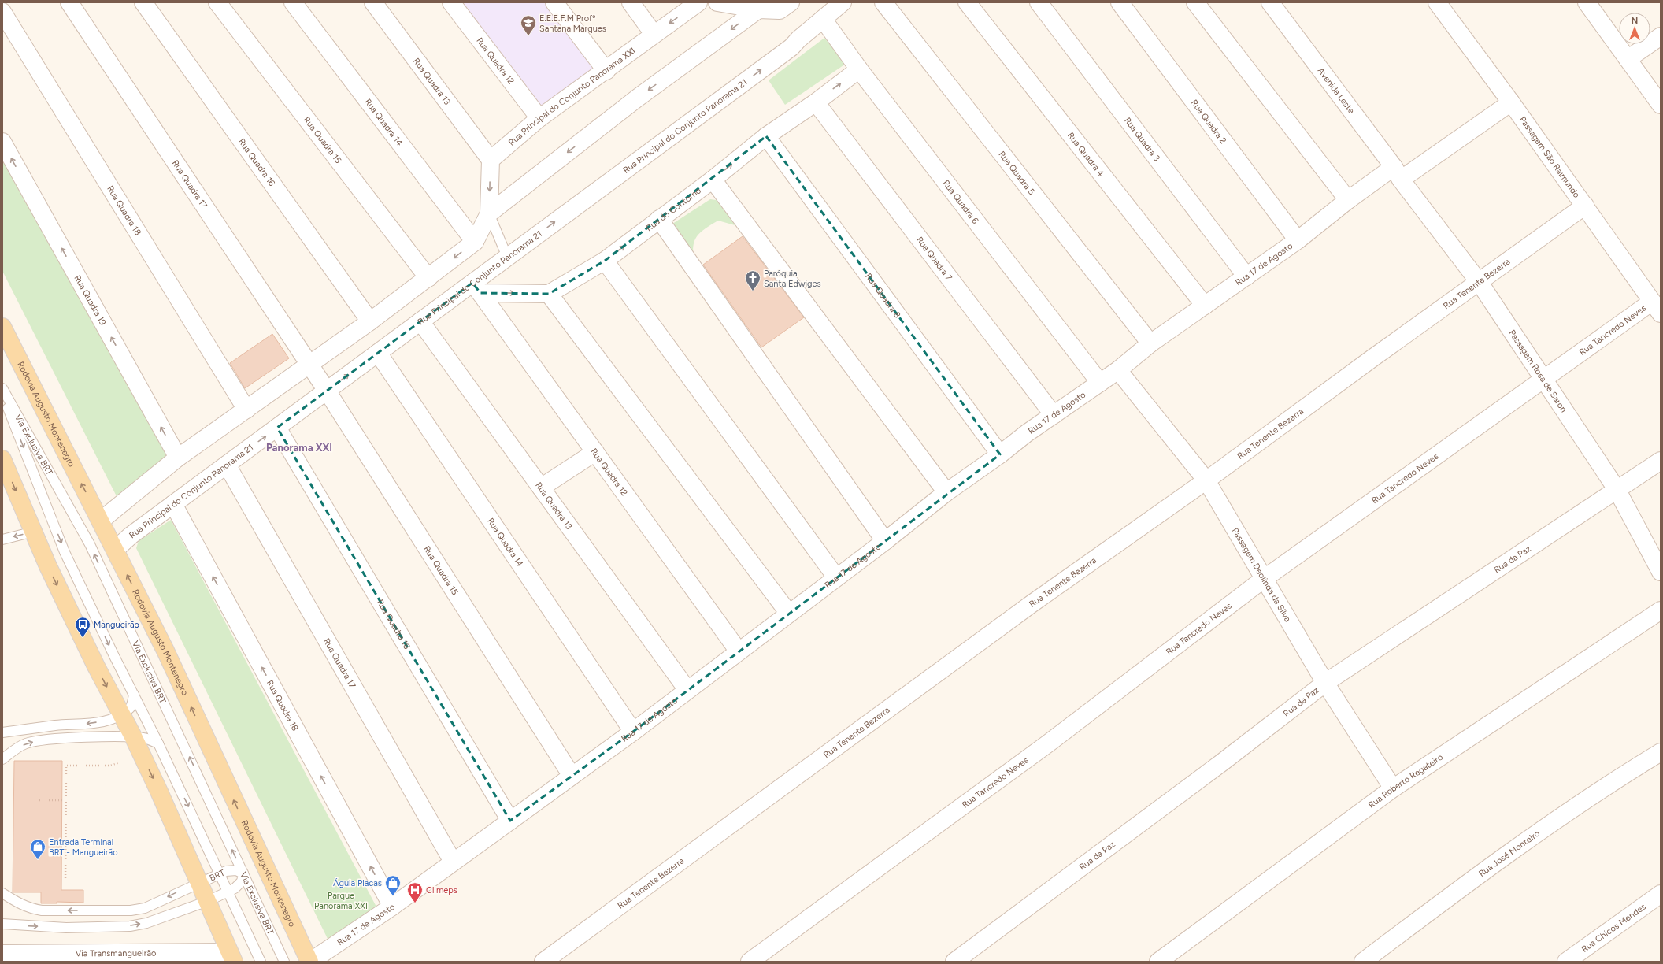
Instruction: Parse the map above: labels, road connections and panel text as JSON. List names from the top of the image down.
{
  "streets": {
    "main road": ["Rodovia Augusto Montenegro"],
    "street": [
      "Rua Quadra 12",
      "Rua Quadra 13",
      "Avenida Leste",
      "Rua Principal do Conjunto Panorama XXI",
      "Rua Quadra 2",
      "Rua Quadra 14",
      "Rua Principal do Conjunto Panorama 21",
      "Rua Quadra 3",
      "Rua Quadra 15",
      "Rua Quadra 4",
      "Passagem São Raimundo",
      "Rua Quadra 16",
      "Rua Quadra 5",
      "Rua Quadra 17",
      "Rua Quadra 6",
      "Rua do Contorno",
      "Rua Quadra 18",
      "Rua Quadra 7",
      "Rua 17 de Agosto",
      "Rua Tenente Bezerra",
      "Rua Quadra 8",
      "Rua Quadra 19",
      "Rua Tancredo Neves",
      "Passagem Rosa de Saron",
      "Rua da Paz",
      "Passagem Deolinda da Silva",
      "Rua Roberto Regateiro",
      "Rua José Monteiro",
      "Rua Chicos Mendes",
      "Via Transmangueirão"
    ],
    "lane": ["Via Exclusiva BRT", "BRT"]
  },
  "crossings": [
    ["Rua Quadra 12", "Rua Principal do Conjunto Panorama XXI"],
    ["Rua Quadra 12", "Rua Principal do Conjunto Panorama 21"],
    ["Rua Quadra 12", "Rua 17 de Agosto"],
    ["Rua Quadra 13", "Rua Principal do Conjunto Panorama XXI"],
    ["Rua Quadra 13", "Rua Principal do Conjunto Panorama 21"],
    ["Rua Quadra 13", "Rua 17 de Agosto"],
    ["Avenida Leste", "Rua 17 de Agosto"],
    ["Avenida Leste", "Passagem Rosa de Saron"],
    ["Rua Quadra 2", "Rua 17 de Agosto"],
    ["Rua Quadra 14", "Rua Principal do Conjunto Panorama 21"],
    ["Rua Quadra 14", "Rua 17 de Agosto"],
    ["Rua Principal do Conjunto Panorama 21", "Rua Quadra 15"],
    ["Rua Principal do Conjunto Panorama 21", "Rua Quadra 16"],
    ["Rua Principal do Conjunto Panorama 21", "Rua Quadra 17"],
    ["Rua Principal do Conjunto Panorama 21", "Rua Quadra 6"],
    ["Rua Principal do Conjunto Panorama 21", "Rua Quadra 18"],
    ["Rua Principal do Conjunto Panorama 21", "Rodovia Augusto Montenegro"],
    ["Rua Quadra 3", "Rua 17 de Agosto"],
    ["Rua Quadra 15", "Rua Quadra 17"],
    ["Rua Quadra 15", "Rua 17 de Agosto"],
    ["Rua Quadra 4", "Rua 17 de Agosto"],
    ["Passagem São Raimundo", "Rua 17 de Agosto"],
    ["Passagem São Raimundo", "Rua Tenente Bezerra"],
    ["Passagem São Raimundo", "Rua Tancredo Neves"],
    ["Rua Quadra 16", "Rua 17 de Agosto"],
    ["Rua Quadra 5", "Rua 17 de Agosto"],
    ["Rua Quadra 17", "Rua 17 de Agosto"],
    ["Rua Quadra 6", "Rua do Contorno"],
    ["Rua Quadra 6", "Rua 17 de Agosto"],
    ["Rua do Contorno", "Rua Quadra 7"],
    ["Rua do Contorno", "Rua Quadra 8"],
    ["Rua Quadra 18", "Rua 17 de Agosto"],
    ["Rua Quadra 7", "Rua 17 de Agosto"],
    ["Rua 17 de Agosto", "Rua Quadra 8"],
    ["Rua 17 de Agosto", "Passagem Rosa de Saron"],
    ["Rua 17 de Agosto", "Rodovia Augusto Montenegro"],
    ["Rua 17 de Agosto", "Passagem Deolinda da Silva"],
    ["Rua Tenente Bezerra", "Passagem Rosa de Saron"],
    ["Rua Tenente Bezerra", "Passagem Deolinda da Silva"],
    ["Rua Tancredo Neves", "Passagem Rosa de Saron"],
    ["Rua Tancredo Neves", "Passagem Deolinda da Silva"],
    ["Passagem Rosa de Saron", "Rua da Paz"],
    ["Via Exclusiva BRT", "BRT"],
    ["Rua da Paz", "Passagem Deolinda da Silva"],
    ["Passagem Deolinda da Silva", "Rua Roberto Regateiro"]
  ],
  "one_way": ["Rua Quadra 18", "Rua Quadra 19"],
  "districts": ["Panorama XXI"],
  "parks": ["Parque Panorama XXI"],
  "places": {
    "school or university": ["E.E.E.F.M Profº Santana Marques"],
    "church": ["Paróquia Santa Edwiges"],
    "bus stop": ["Mangueirão"],
    "shop": ["Entrada Terminal BRT - Mangueirão", "Águia Placas"],
    "hospital": ["Climeps"]
  },
  "north": "top"
}
